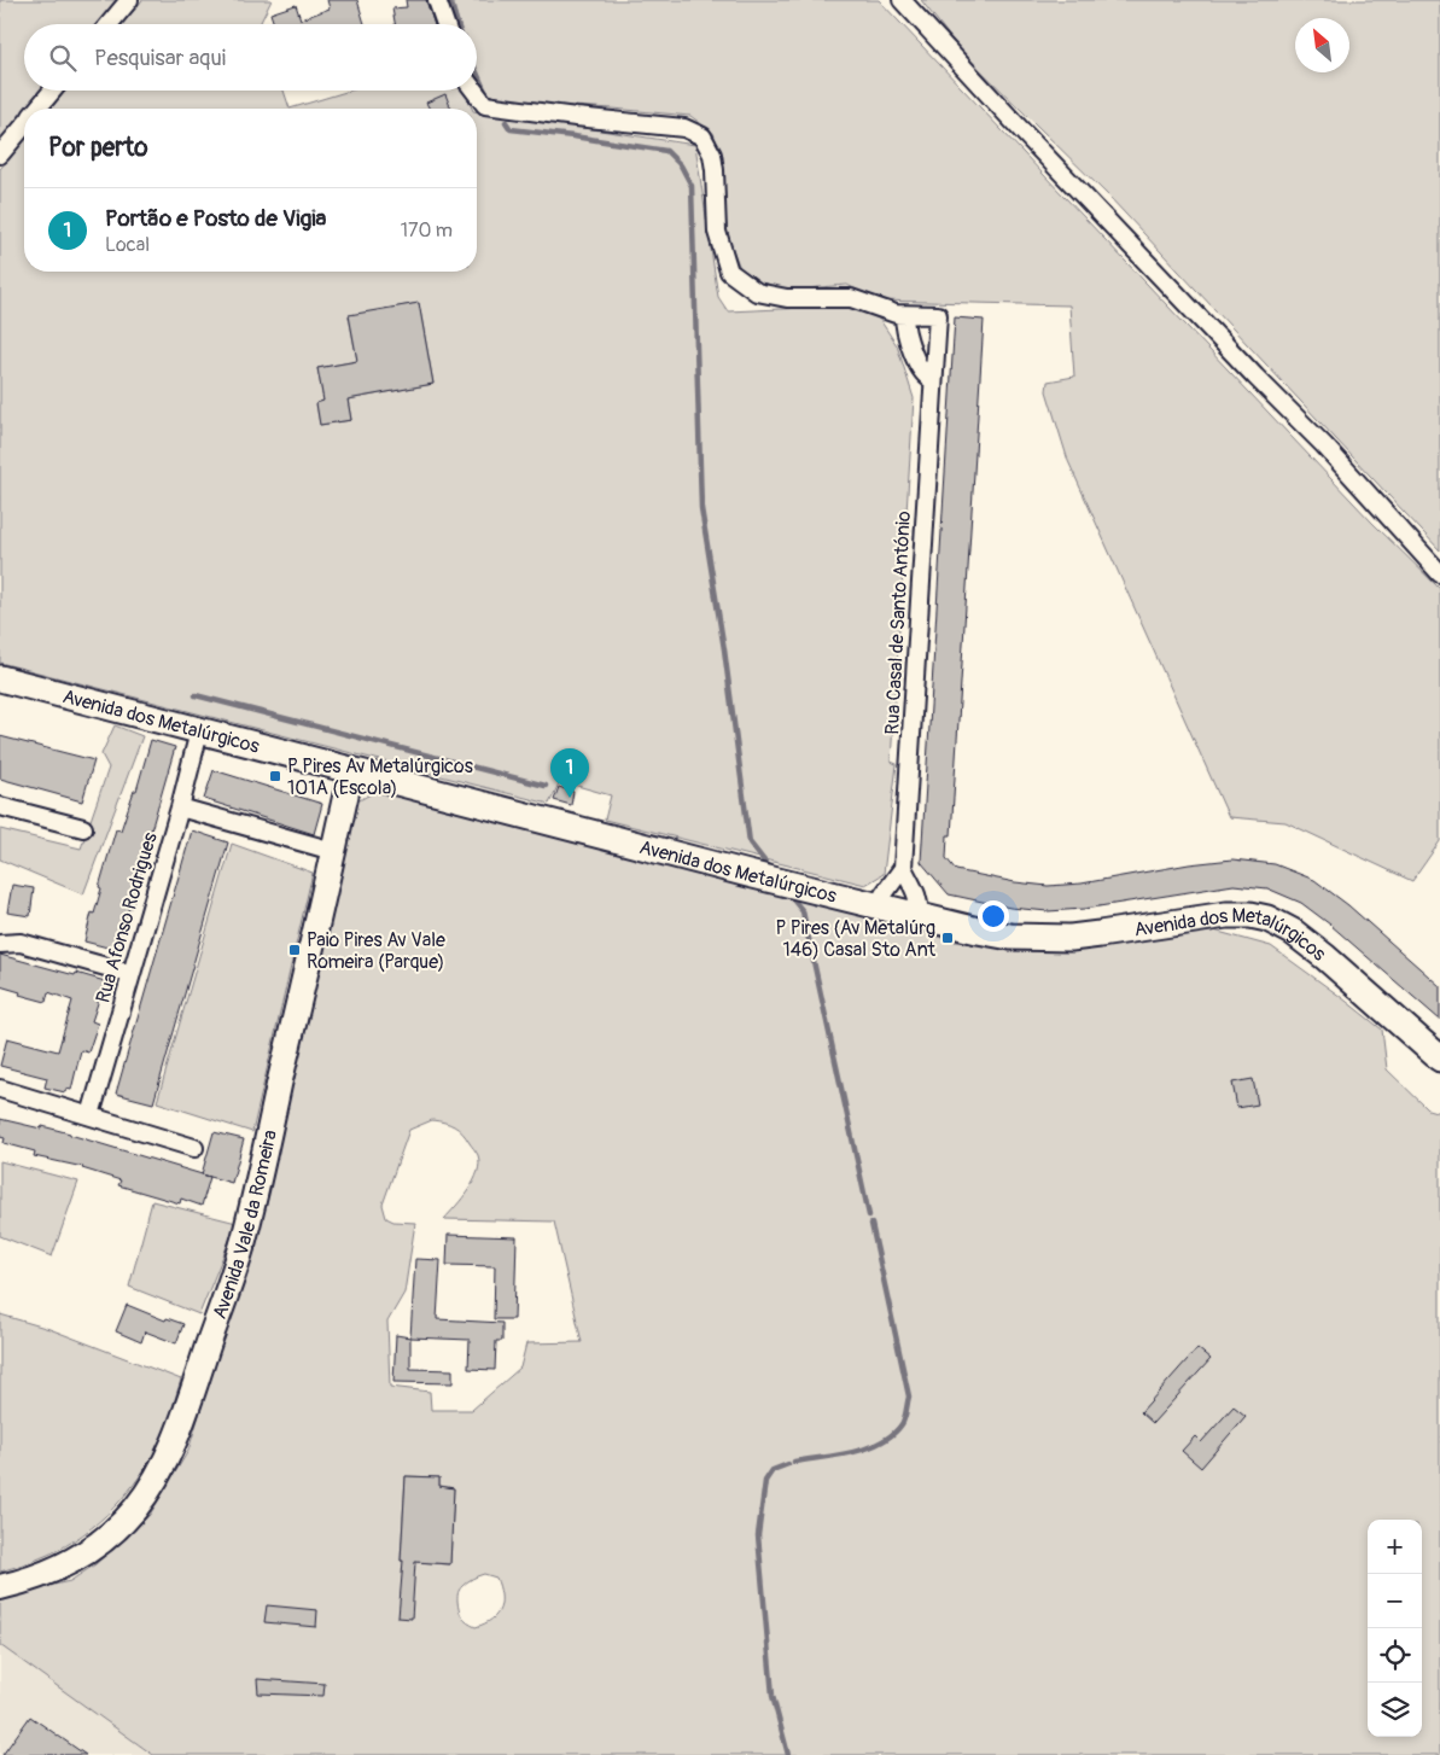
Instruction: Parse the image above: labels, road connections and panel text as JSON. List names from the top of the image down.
{
  "streets": {
    "main road": ["Avenida dos Metalúrgicos"],
    "street": ["Rua Casal de Santo António", "Rua Afonso Rodrigues", "Avenida Vale da Romeira"]
  },
  "crossings": [
    ["Avenida dos Metalúrgicos", "Rua Afonso Rodrigues"],
    ["Avenida dos Metalúrgicos", "Avenida Vale da Romeira"]
  ],
  "places": {
    "transit": ["P Pires Av Metalúrgicos 101A (Escola)", "P Pires (Av Metalúrg 146) Casal Sto Ant", "Paio Pires Av Vale Romeira (Parque)"]
  },
  "north": "top left",
  "page": {
    "search": "Pesquisar aqui",
    "heading": "Por perto",
    "list": [
      {
        "mark": "1",
        "name": "Portão e Posto de Vigia",
        "note": "Local",
        "value": "170 m"
      }
    ],
    "pins": "1",
    "map_buttons": ["+", "−"]
  }
}
